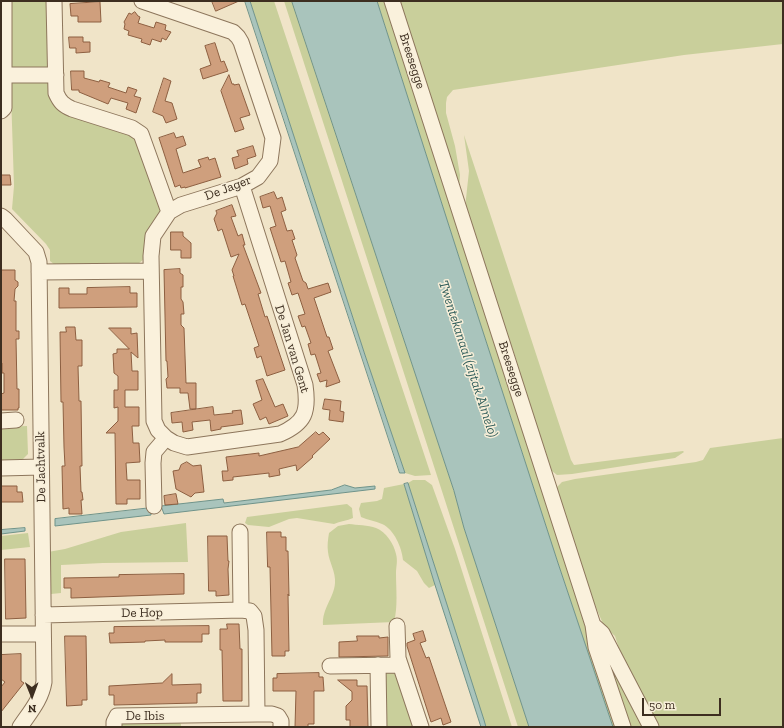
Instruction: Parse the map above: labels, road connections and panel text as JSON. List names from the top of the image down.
{
  "streets": {
    "street": [
      "Breesegge",
      "De Jager",
      "De Jan van Gent",
      "De Jachtvalk",
      "De Hop",
      "De Ibis"
    ]
  },
  "crossings": [
    ["De Jager", "De Jan van Gent"],
    ["De Jachtvalk", "De Hop"]
  ],
  "water": ["Twentekanaal (zijtak Almelo)"],
  "scale_bar": "50 m",
  "north": "bottom"
}
